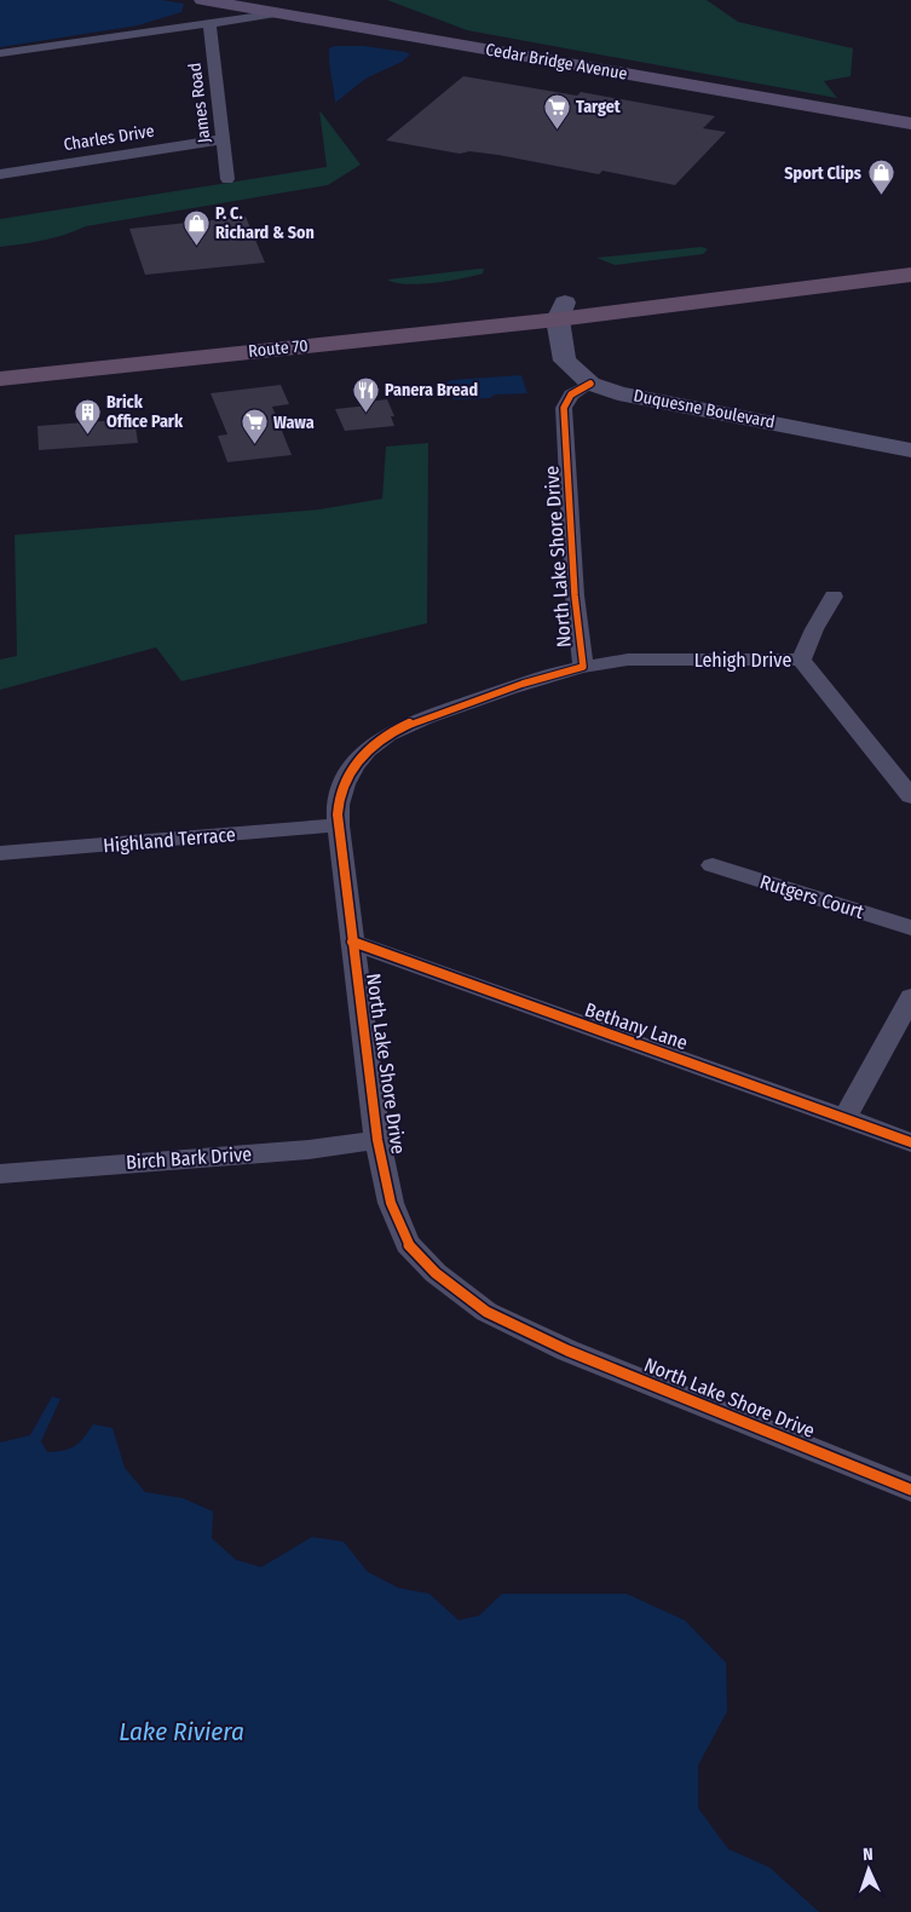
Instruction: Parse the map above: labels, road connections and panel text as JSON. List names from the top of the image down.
{
  "streets": {
    "highway": ["Route 70"],
    "main road": ["Cedar Bridge Avenue"],
    "street": [
      "James Road",
      "Charles Drive",
      "Duquesne Boulevard",
      "North Lake Shore Drive",
      "Lehigh Drive",
      "Highland Terrace",
      "Rutgers Court",
      "Bethany Lane",
      "Birch Bark Drive"
    ]
  },
  "crossings": [
    ["James Road", "Charles Drive"],
    ["Route 70", "Duquesne Boulevard"],
    ["Duquesne Boulevard", "North Lake Shore Drive"],
    ["North Lake Shore Drive", "Lehigh Drive"],
    ["North Lake Shore Drive", "Highland Terrace"],
    ["North Lake Shore Drive", "Bethany Lane"],
    ["North Lake Shore Drive", "Birch Bark Drive"]
  ],
  "water": ["Lake Riviera"],
  "places": {
    "supermarket": ["Target", "Wawa"],
    "shop": ["Sport Clips", "P. C. Richard & Son"],
    "restaurant": ["Panera Bread"],
    "building": ["Brick Office Park"]
  },
  "north": "top"
}
